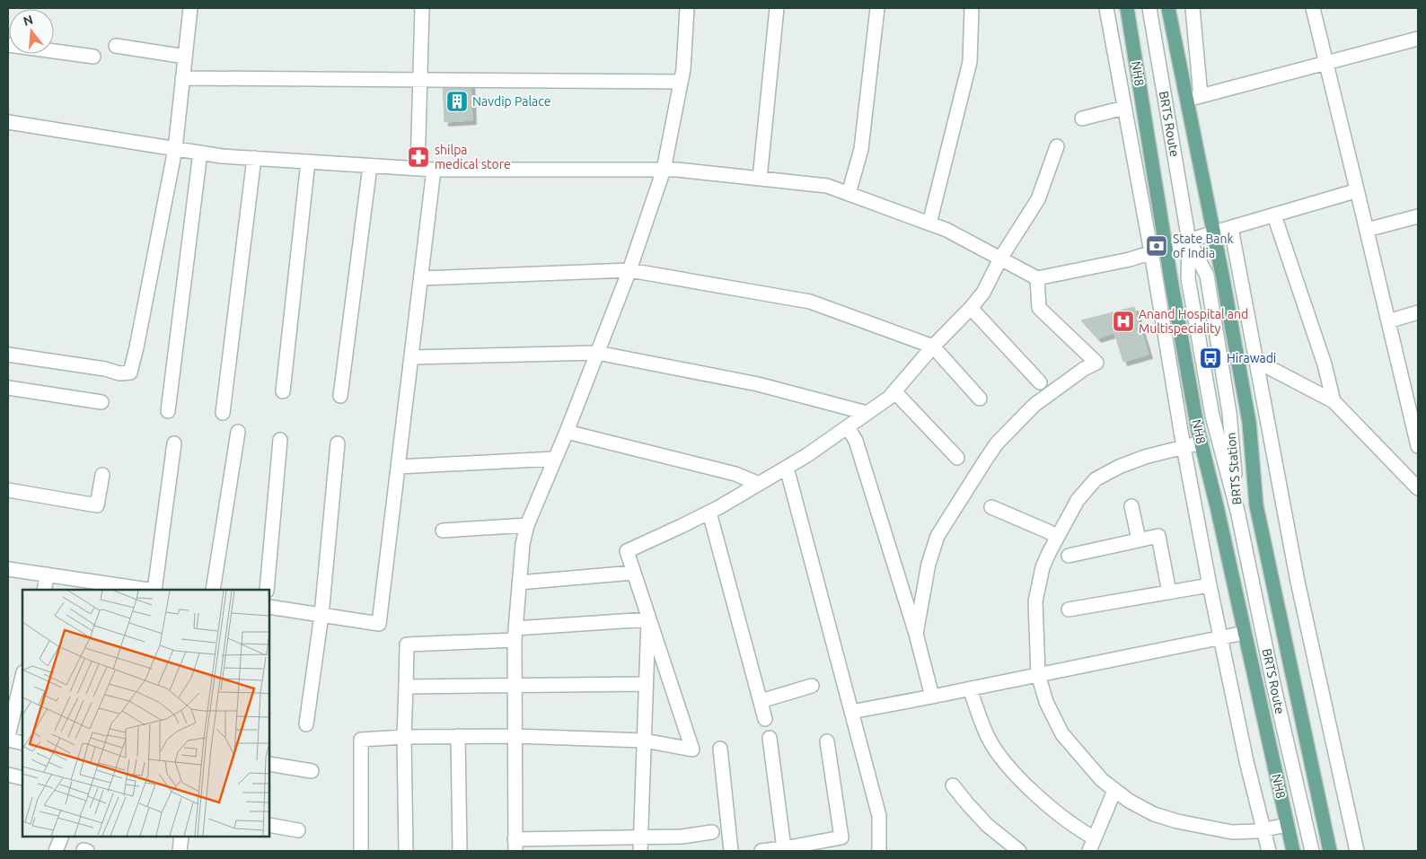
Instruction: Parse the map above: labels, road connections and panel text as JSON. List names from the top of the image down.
{
  "streets": {
    "main road": ["NH8"],
    "street": ["BRTS Route", "BRTS Station"]
  },
  "crossings": [
    ["BRTS Route", "BRTS Station"]
  ],
  "places": {
    "building": ["Navdip Palace"],
    "pharmacy": ["shilpa medical store"],
    "bank": ["State Bank of India"],
    "hospital": ["Anand Hospital and Multispeciality"],
    "bus stop": ["Hirawadi"]
  },
  "north": "top"
}
